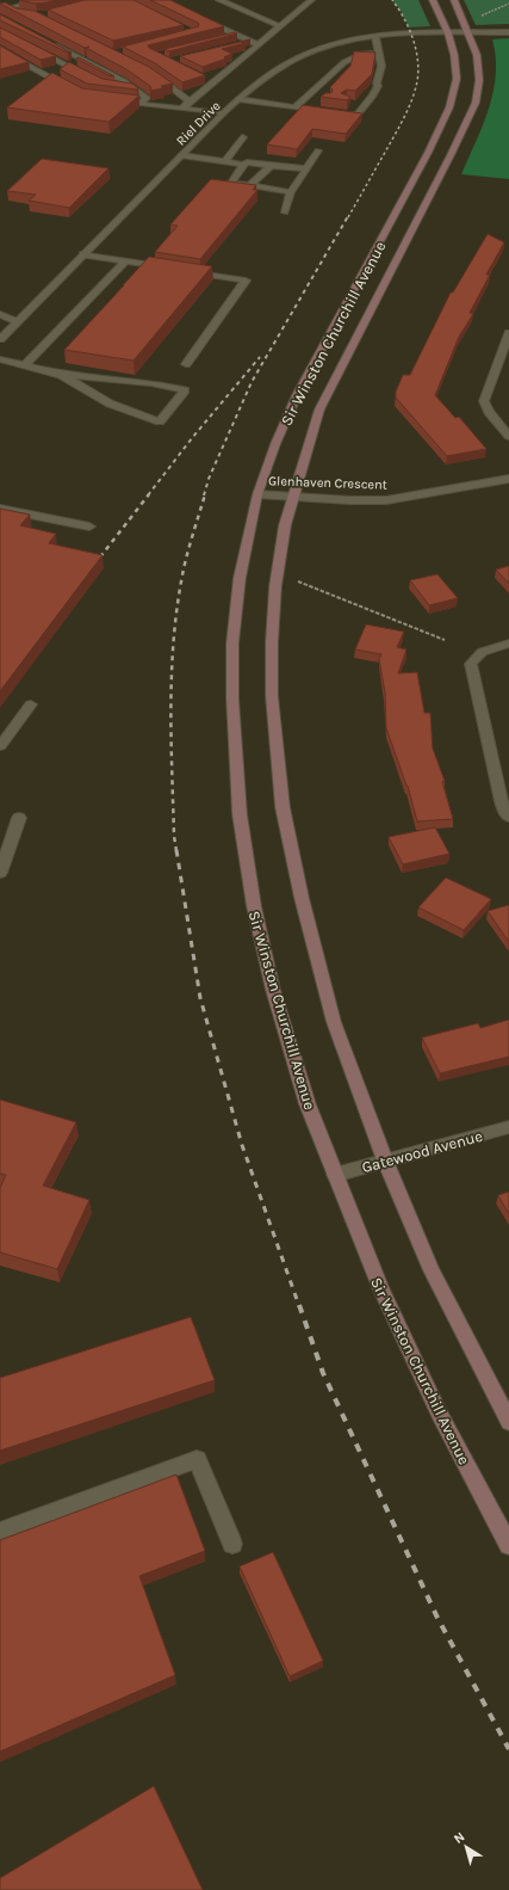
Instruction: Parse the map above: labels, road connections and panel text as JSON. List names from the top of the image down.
{
  "streets": {
    "main road": ["Sir Winston Churchill Avenue"],
    "street": ["Riel Drive", "Glenhaven Crescent", "Gatewood Avenue"]
  },
  "crossings": [
    ["Riel Drive", "Sir Winston Churchill Avenue"],
    ["Sir Winston Churchill Avenue", "Glenhaven Crescent"],
    ["Sir Winston Churchill Avenue", "Gatewood Avenue"]
  ],
  "north": "top left"
}
